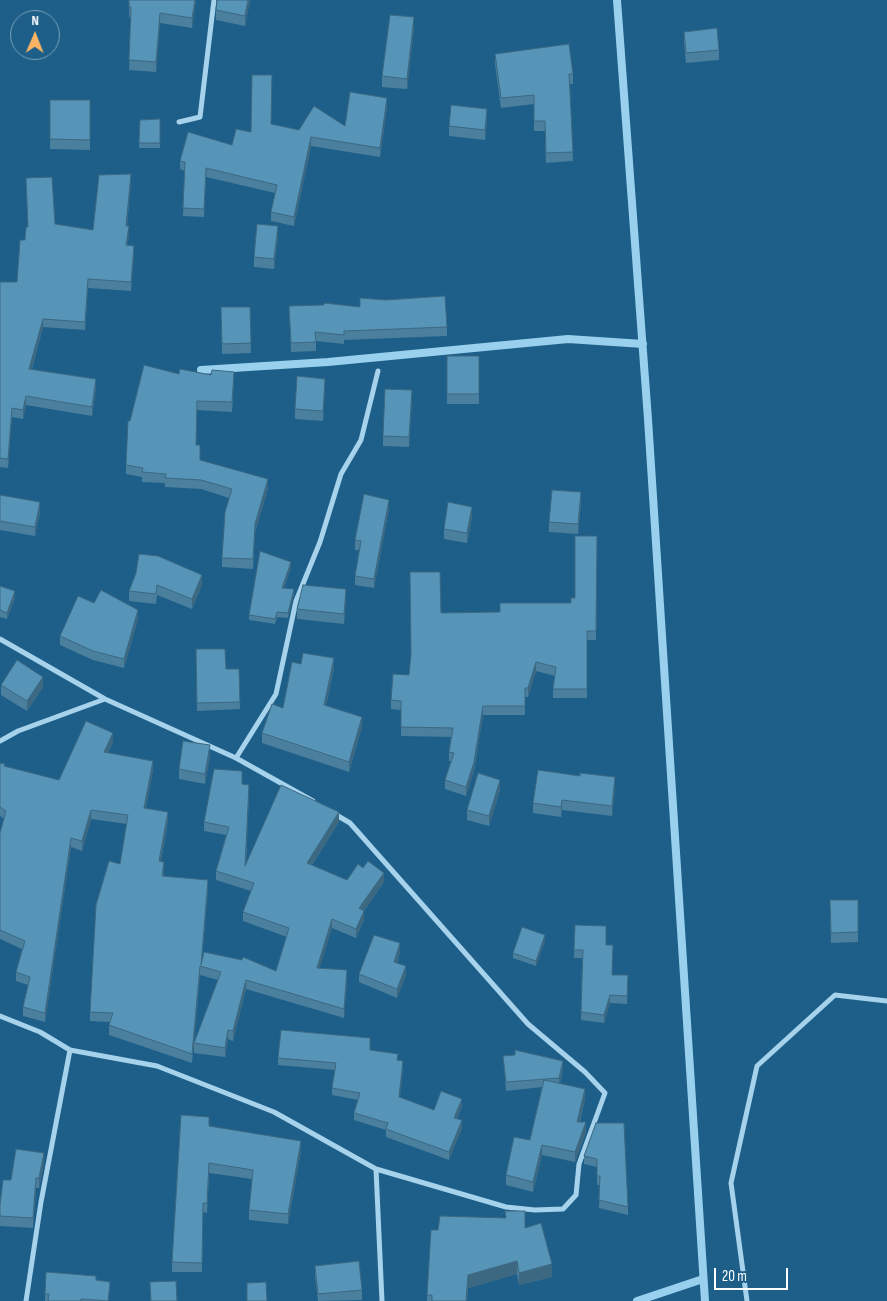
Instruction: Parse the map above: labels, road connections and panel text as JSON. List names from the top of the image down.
{
  "scale_bar": "20 m",
  "north": "top"
}
